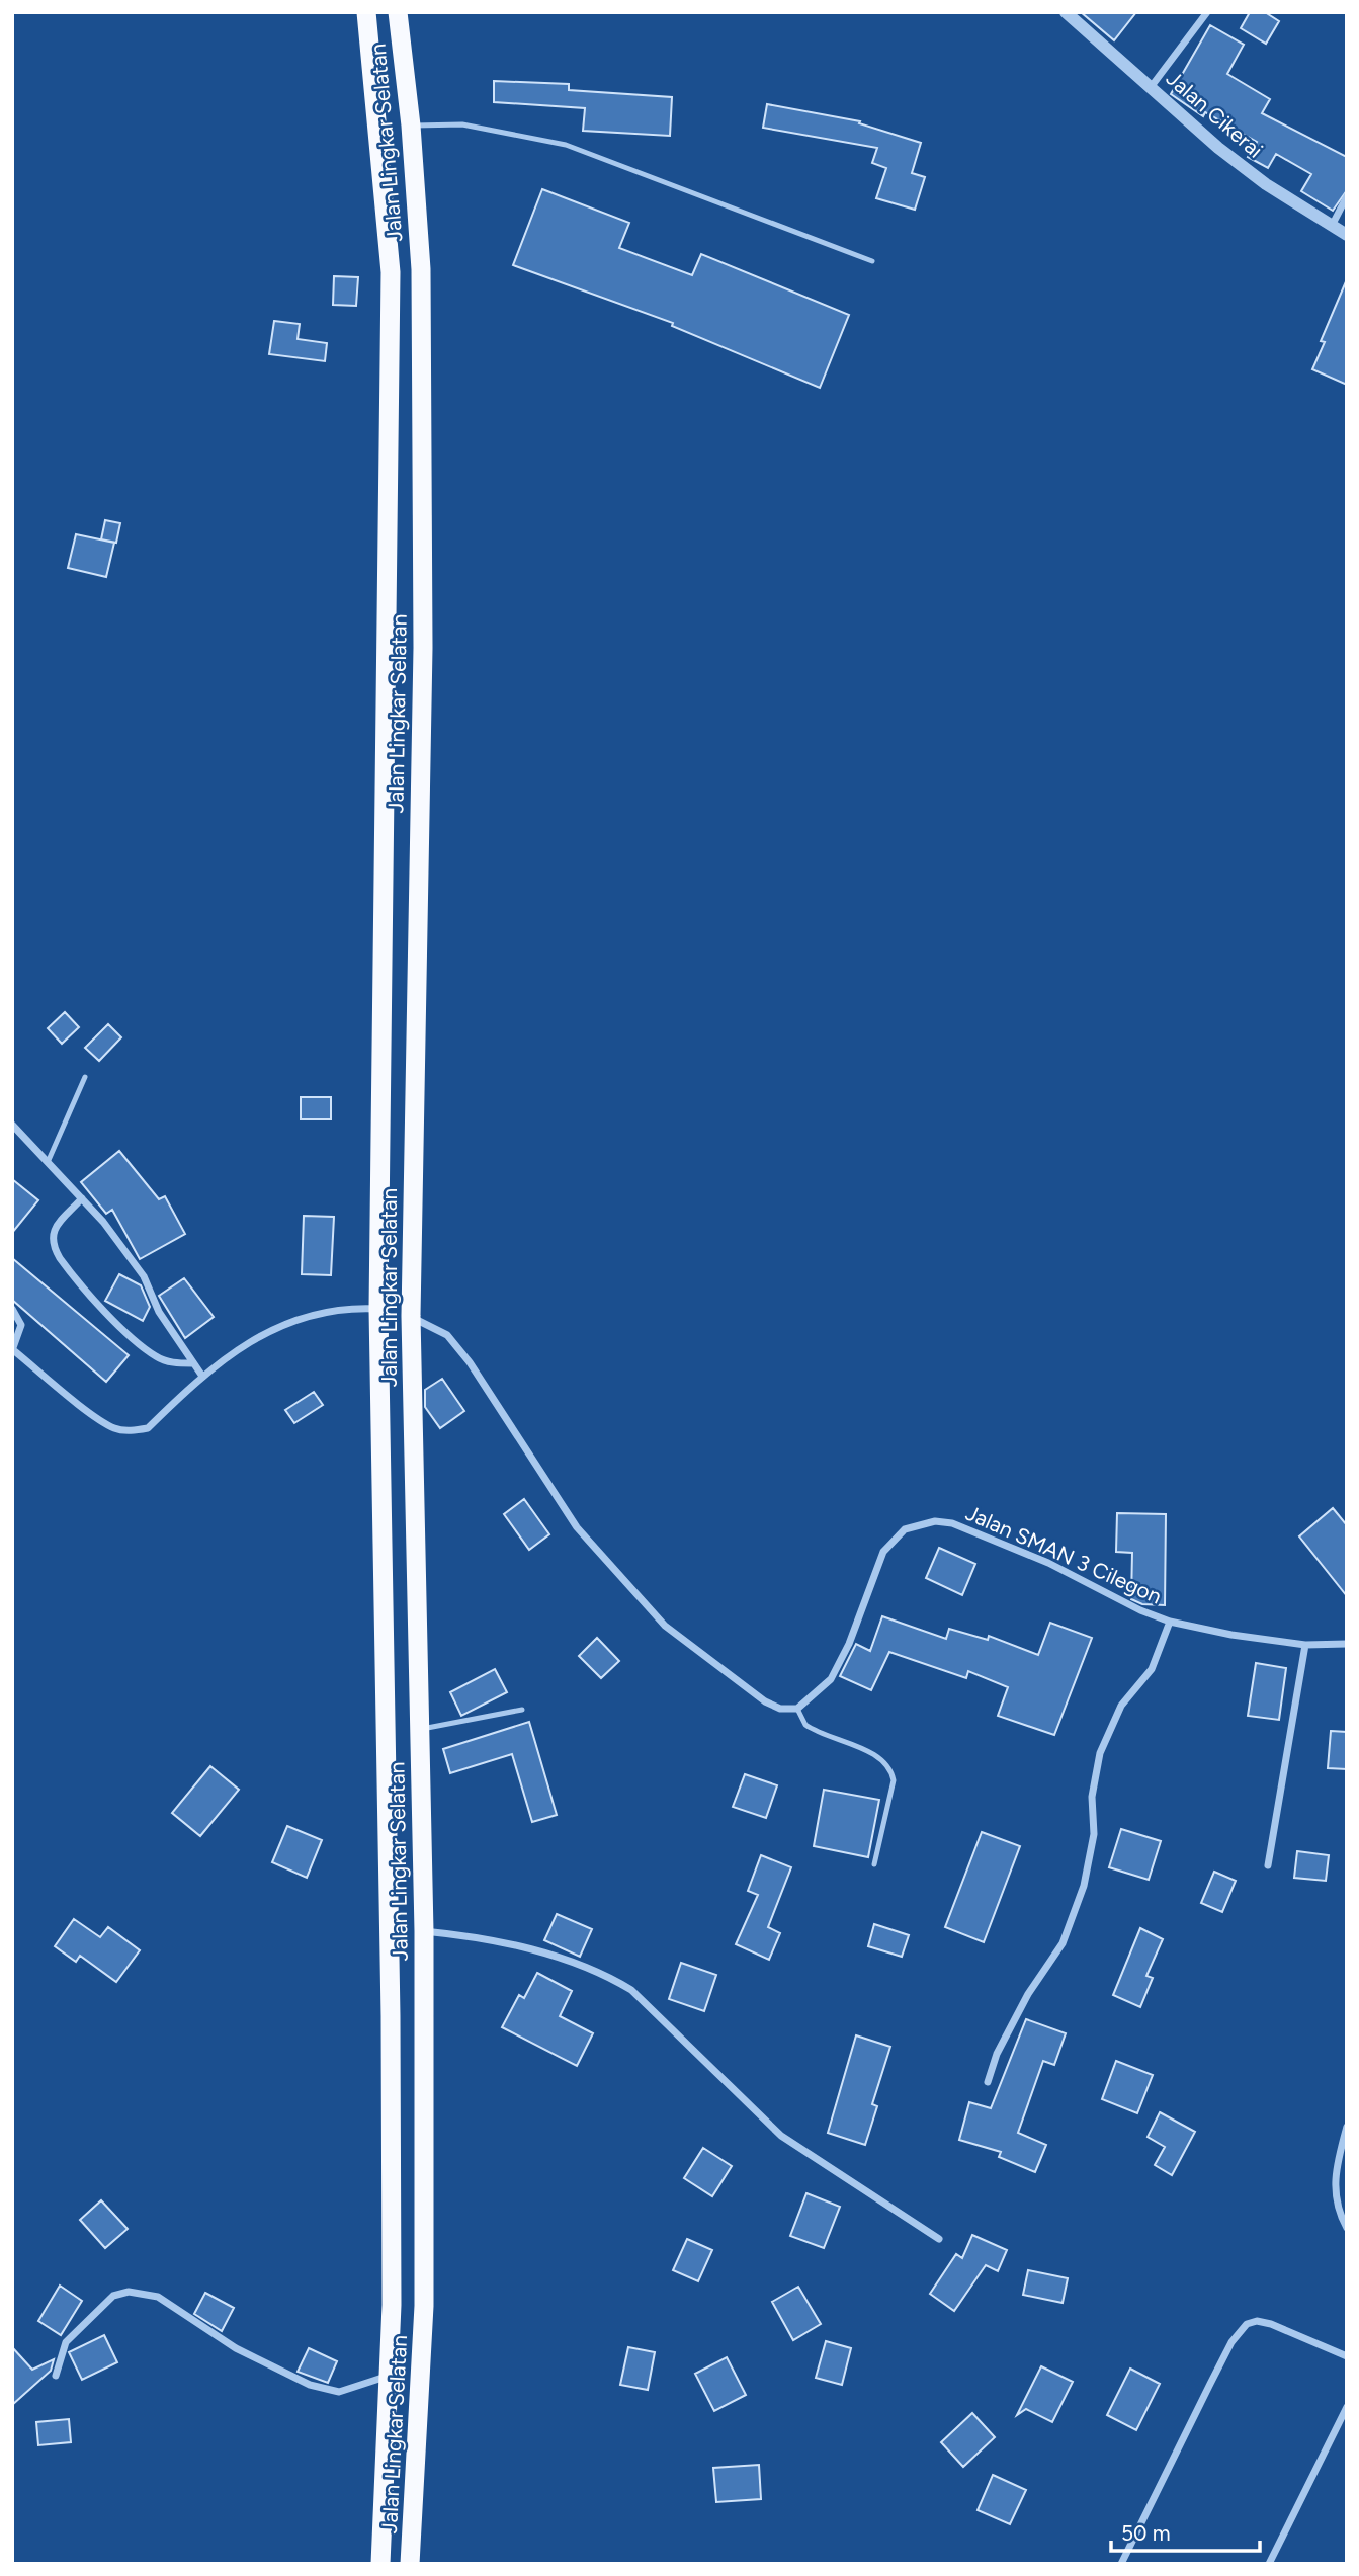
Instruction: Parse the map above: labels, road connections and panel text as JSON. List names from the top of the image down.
{
  "streets": {
    "highway": ["Jalan Lingkar Selatan"],
    "street": ["Jalan Cikerai", "Jalan SMAN 3 Cilegon"]
  },
  "scale_bar": "50 m"
}
